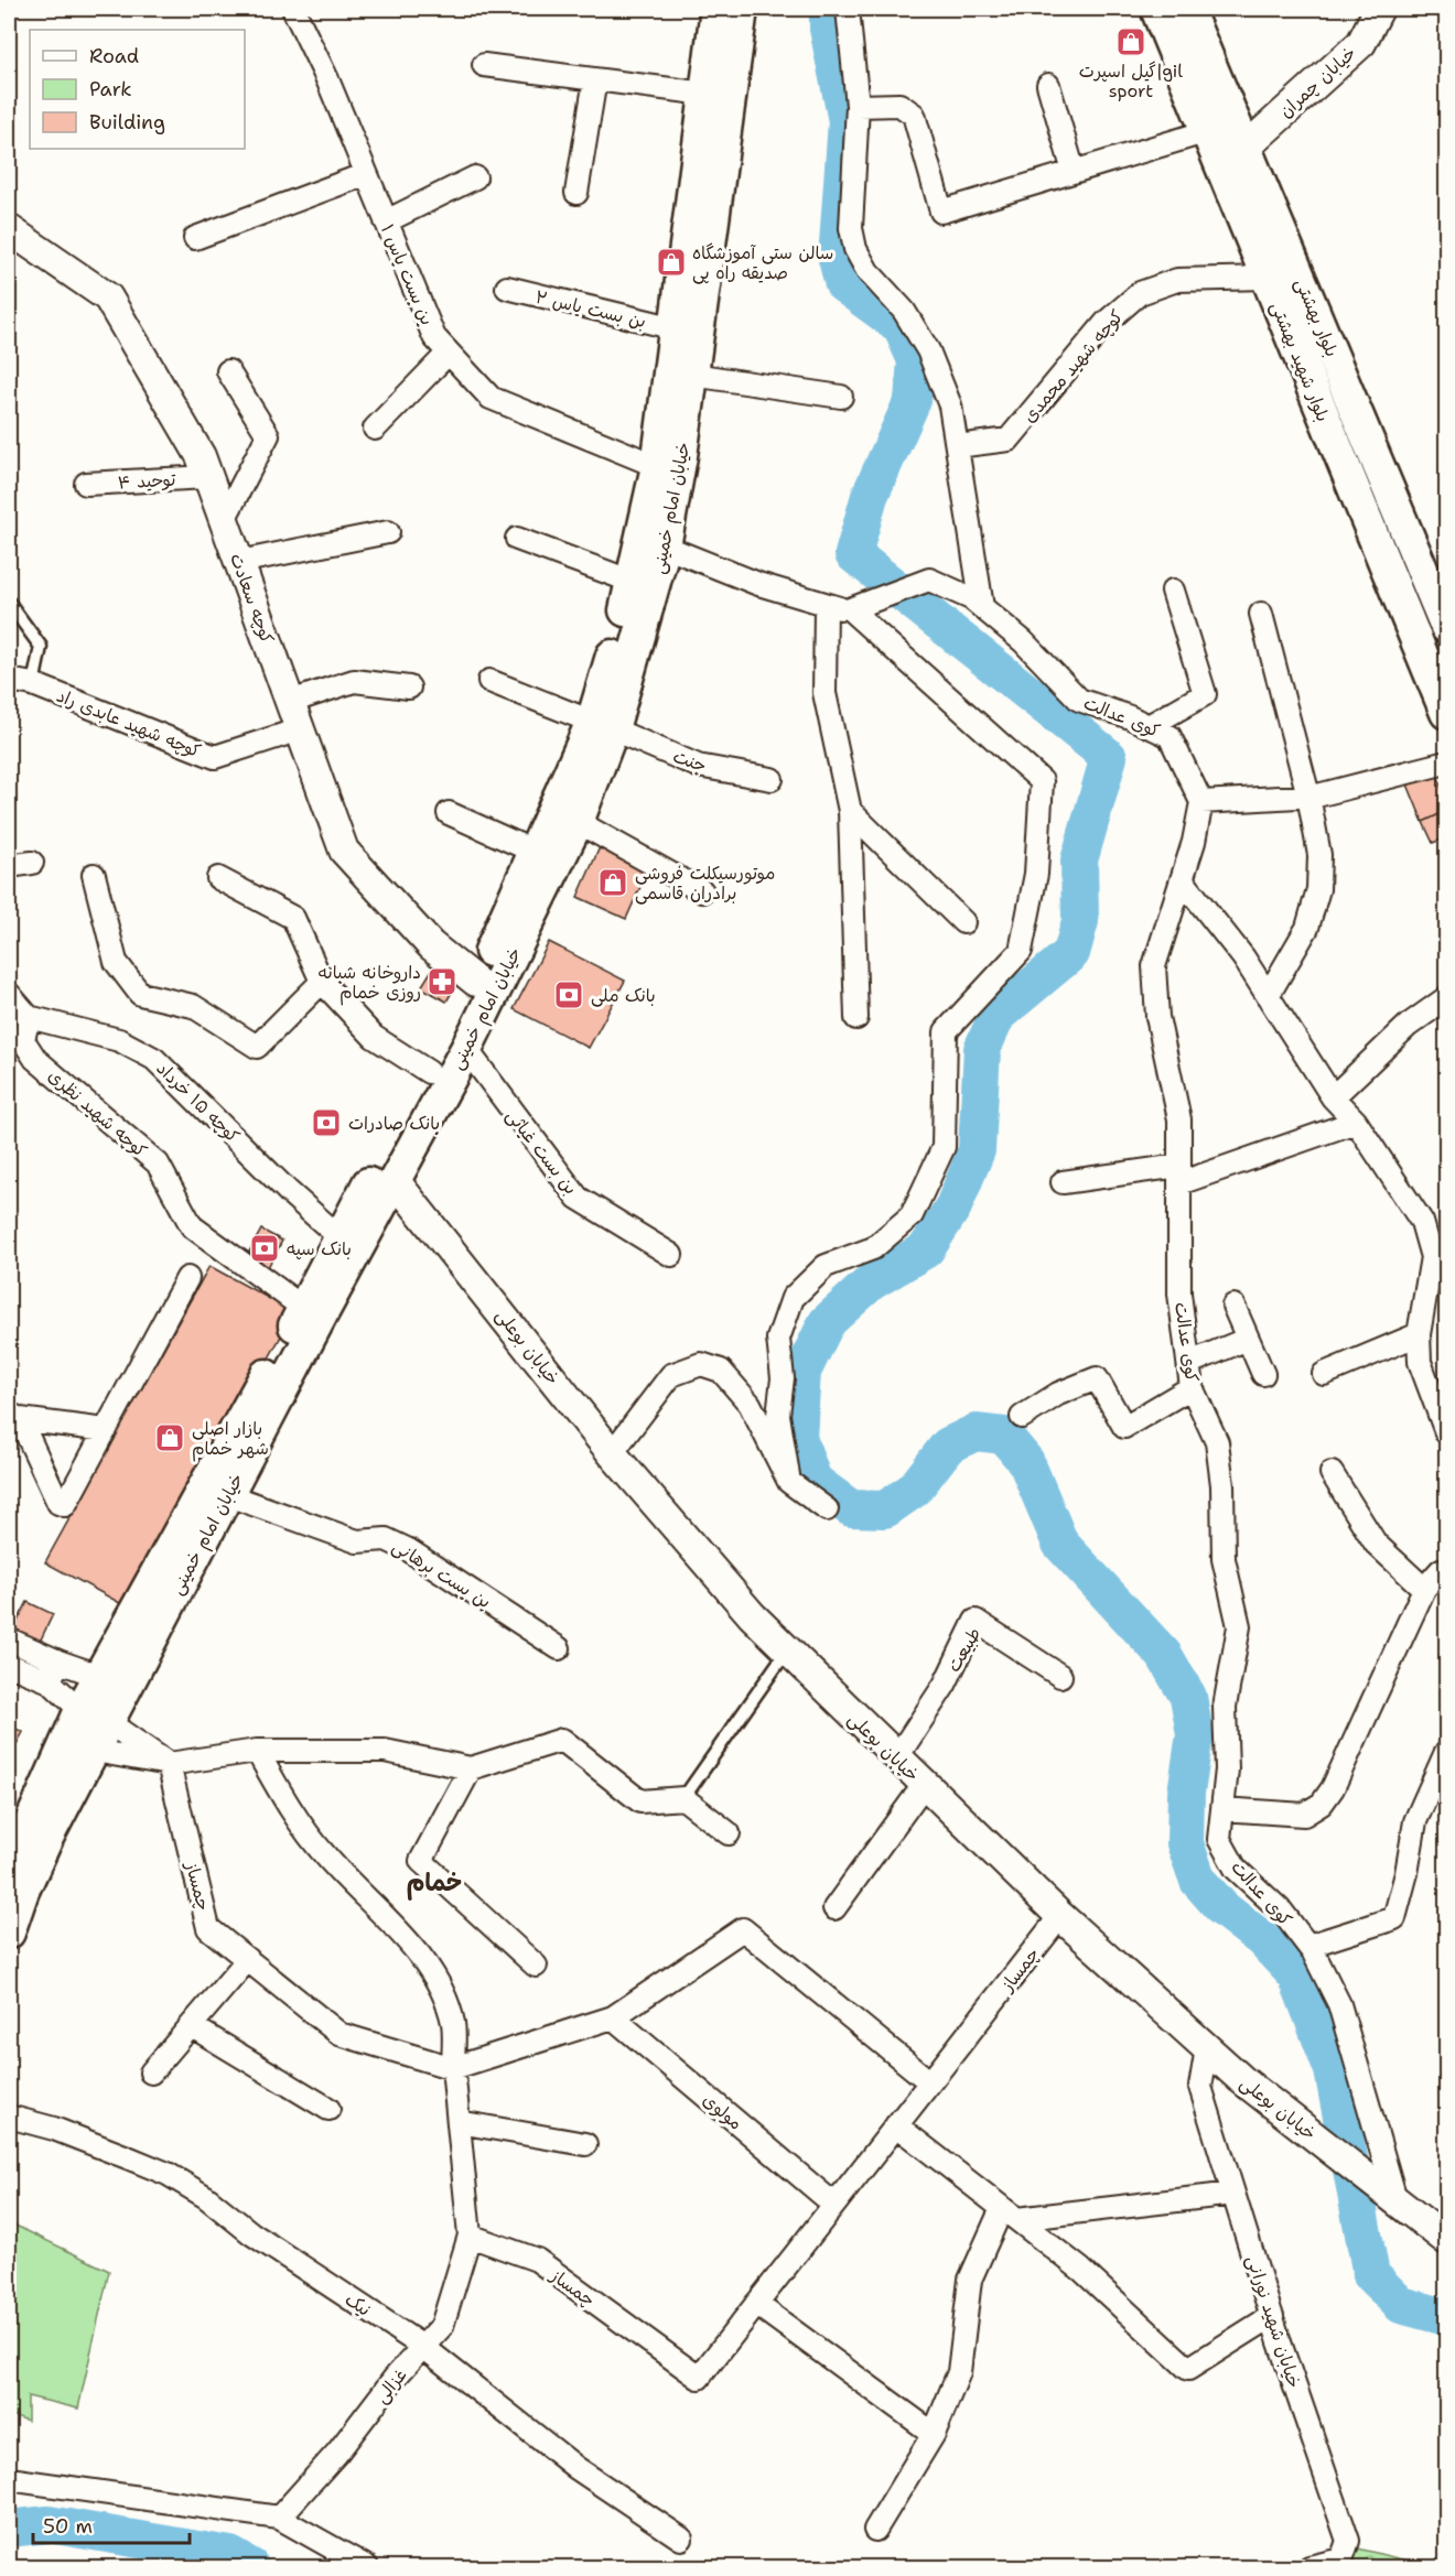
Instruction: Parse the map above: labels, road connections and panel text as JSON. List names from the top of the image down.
{
  "streets": {
    "main road": ["بلوار بهشتی", "بلوار شهید بهشتی", "خیابان امام خمینی"],
    "street": [
      "خیابان چمران",
      "بن بست یاس ۱",
      "بن بست یاس ۲",
      "کوچه شهید محمدی",
      "توحید ۴",
      "کوچه سعادت",
      "کوی عدالت",
      "کوچه شهید عابدی راد",
      "جنت",
      "کوچه ۱۵ خرداد",
      "کوچه شهید نظری",
      "بن بست غیاثی",
      "خیابان بوعلی",
      "بن بست برهانی",
      "طبيعت",
      "چمساز",
      "مولوی",
      "نیک",
      "خیابان شهید نورانی",
      "غزالی"
    ]
  },
  "crossings": [
    ["خیابان چمران", "بلوار بهشتی"],
    ["بن بست یاس ۱", "خیابان امام خمینی"],
    ["بن بست یاس ۲", "خیابان امام خمینی"],
    ["بلوار شهید بهشتی", "کوچه شهید محمدی"],
    ["توحید ۴", "کوچه سعادت"],
    ["خیابان امام خمینی", "کوچه سعادت"],
    ["خیابان امام خمینی", "جنت"],
    ["خیابان امام خمینی", "کوچه ۱۵ خرداد"],
    ["خیابان امام خمینی", "کوچه شهید نظری"],
    ["خیابان امام خمینی", "بن بست غیاثی"],
    ["خیابان امام خمینی", "خیابان بوعلی"],
    ["خیابان امام خمینی", "بن بست برهانی"],
    ["کوچه سعادت", "کوچه شهید عابدی راد"],
    ["کوی عدالت", "خیابان بوعلی"],
    ["کوچه ۱۵ خرداد", "کوچه شهید نظری"],
    ["خیابان بوعلی", "طبيعت"],
    ["خیابان بوعلی", "چمساز"],
    ["خیابان بوعلی", "خیابان شهید نورانی"],
    ["چمساز", "مولوی"],
    ["چمساز", "غزالی"],
    ["نیک", "غزالی"]
  ],
  "districts": ["خمام"],
  "places": {
    "shop": [
      "گیل اسپرت|gil sport",
      "سالن ستی آموزشگاه صدیقه راه پی",
      "موتورسیکلت فروشی برادران قاسمی",
      "بازار اصلی شهر خمام"
    ],
    "pharmacy": ["داروخانه شبانه روزی خمام"],
    "bank": ["بانک ملی", "بانک صادرات", "بانک سپه"]
  },
  "legend": ["Road", "Park", "Building"],
  "scale_bar": "50 m"
}
